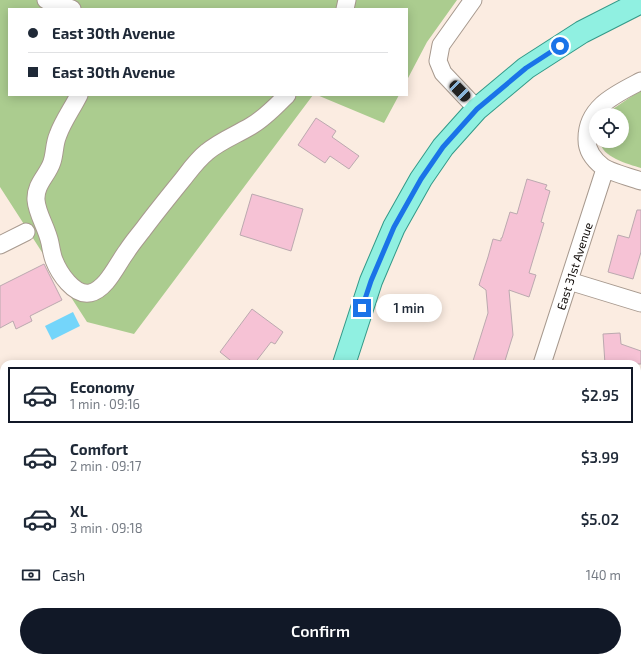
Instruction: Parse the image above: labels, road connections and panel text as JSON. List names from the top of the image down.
{
  "streets": {
    "street": ["East 31st Avenue"]
  },
  "page": {
    "banner": ["East 30th Avenue", "East 30th Avenue"],
    "bubble": "1 min",
    "list": [
      {
        "name": "Economy",
        "note": "1 min · 09:16",
        "value": "$2.95"
      },
      {
        "name": "Comfort",
        "note": "2 min · 09:17",
        "value": "$3.99"
      },
      {
        "name": "XL",
        "note": "3 min · 09:18",
        "value": "$5.02"
      }
    ],
    "pay": ["Cash", "140 m"],
    "buttons": "Confirm"
  }
}
